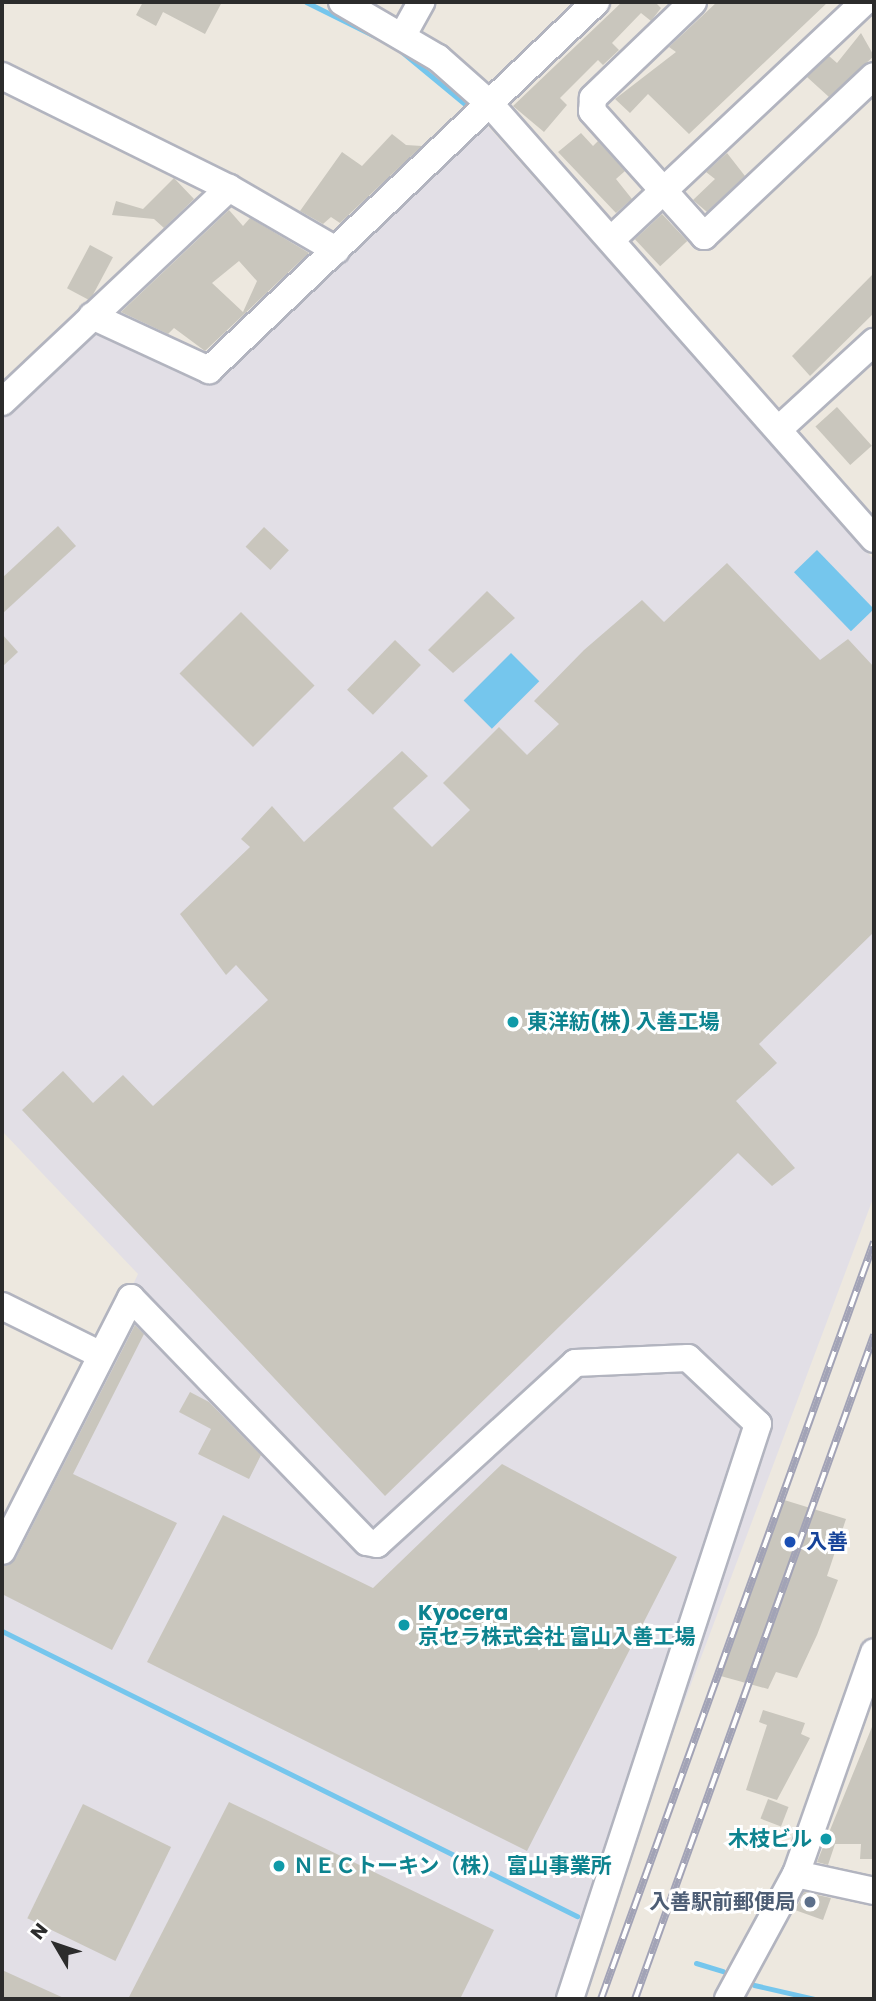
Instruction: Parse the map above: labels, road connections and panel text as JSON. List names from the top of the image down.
{
  "places": [
    "東洋紡(株) 入善工場",
    "入善",
    "Kyocera 京セラ株式会社 富山入善工場",
    "木枝ビル",
    "ＮＥＣトーキン（株） 富山事業所",
    "入善駅前郵便局"
  ],
  "north": "top left"
}
